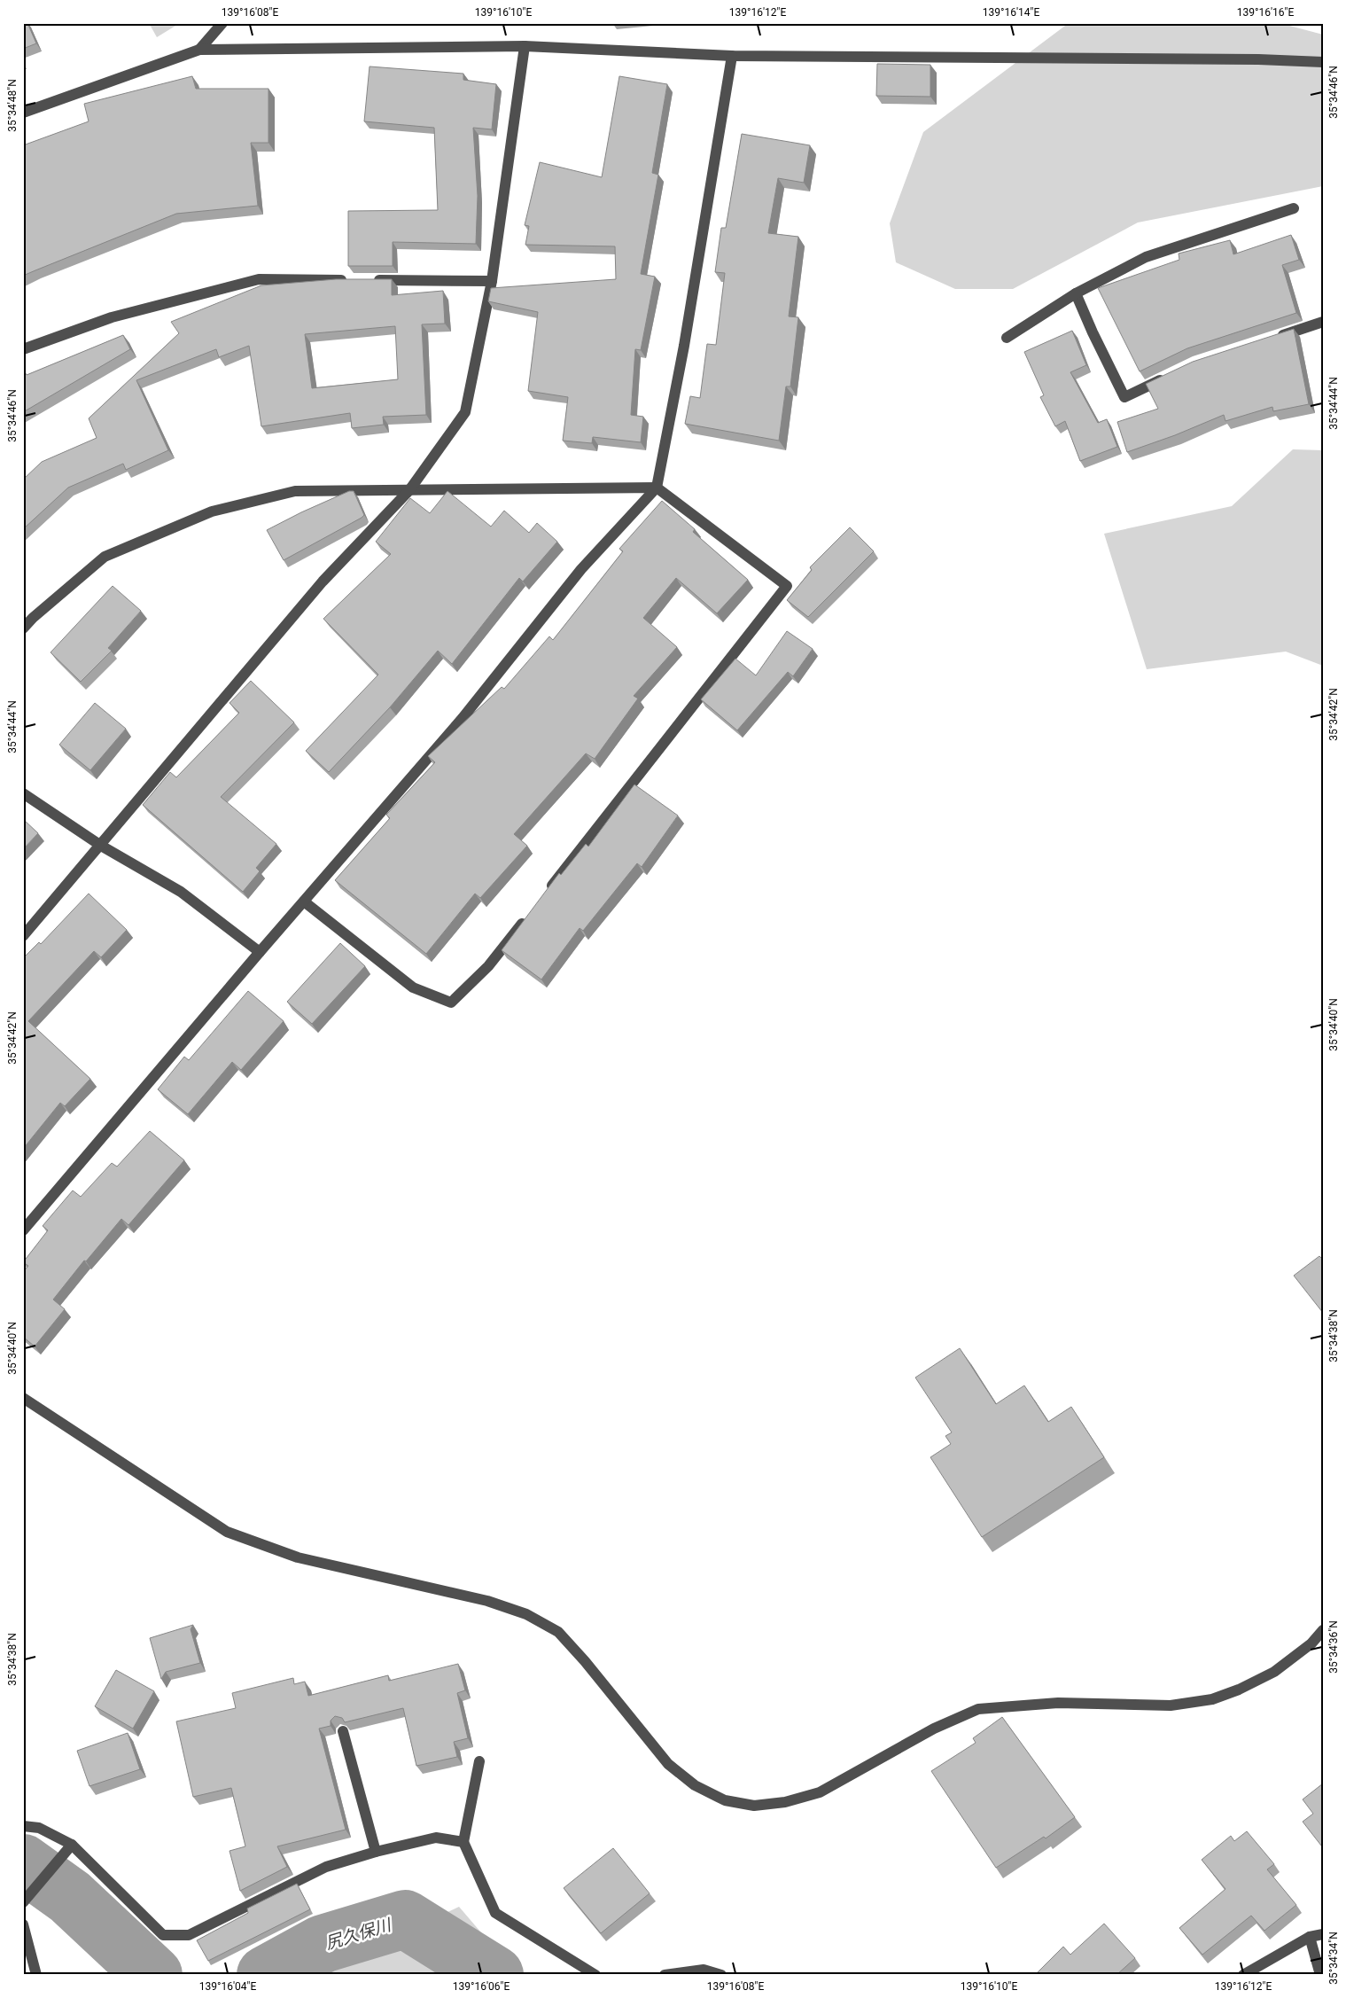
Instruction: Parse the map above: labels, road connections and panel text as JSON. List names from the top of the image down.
{
  "water": ["尻久保川"],
  "coordinates": [
    "139°16'08\"E",
    "139°16'10\"E",
    "139°16'12\"E",
    "139°16'14\"E",
    "139°16'16\"E",
    "35°34'46\"N",
    "35°34'48\"N",
    "35°34'44\"N",
    "35°34'42\"N",
    "35°34'40\"N",
    "35°34'38\"N",
    "35°34'36\"N",
    "35°34'34\"N",
    "139°16'04\"E",
    "139°16'06\"E"
  ]
}
